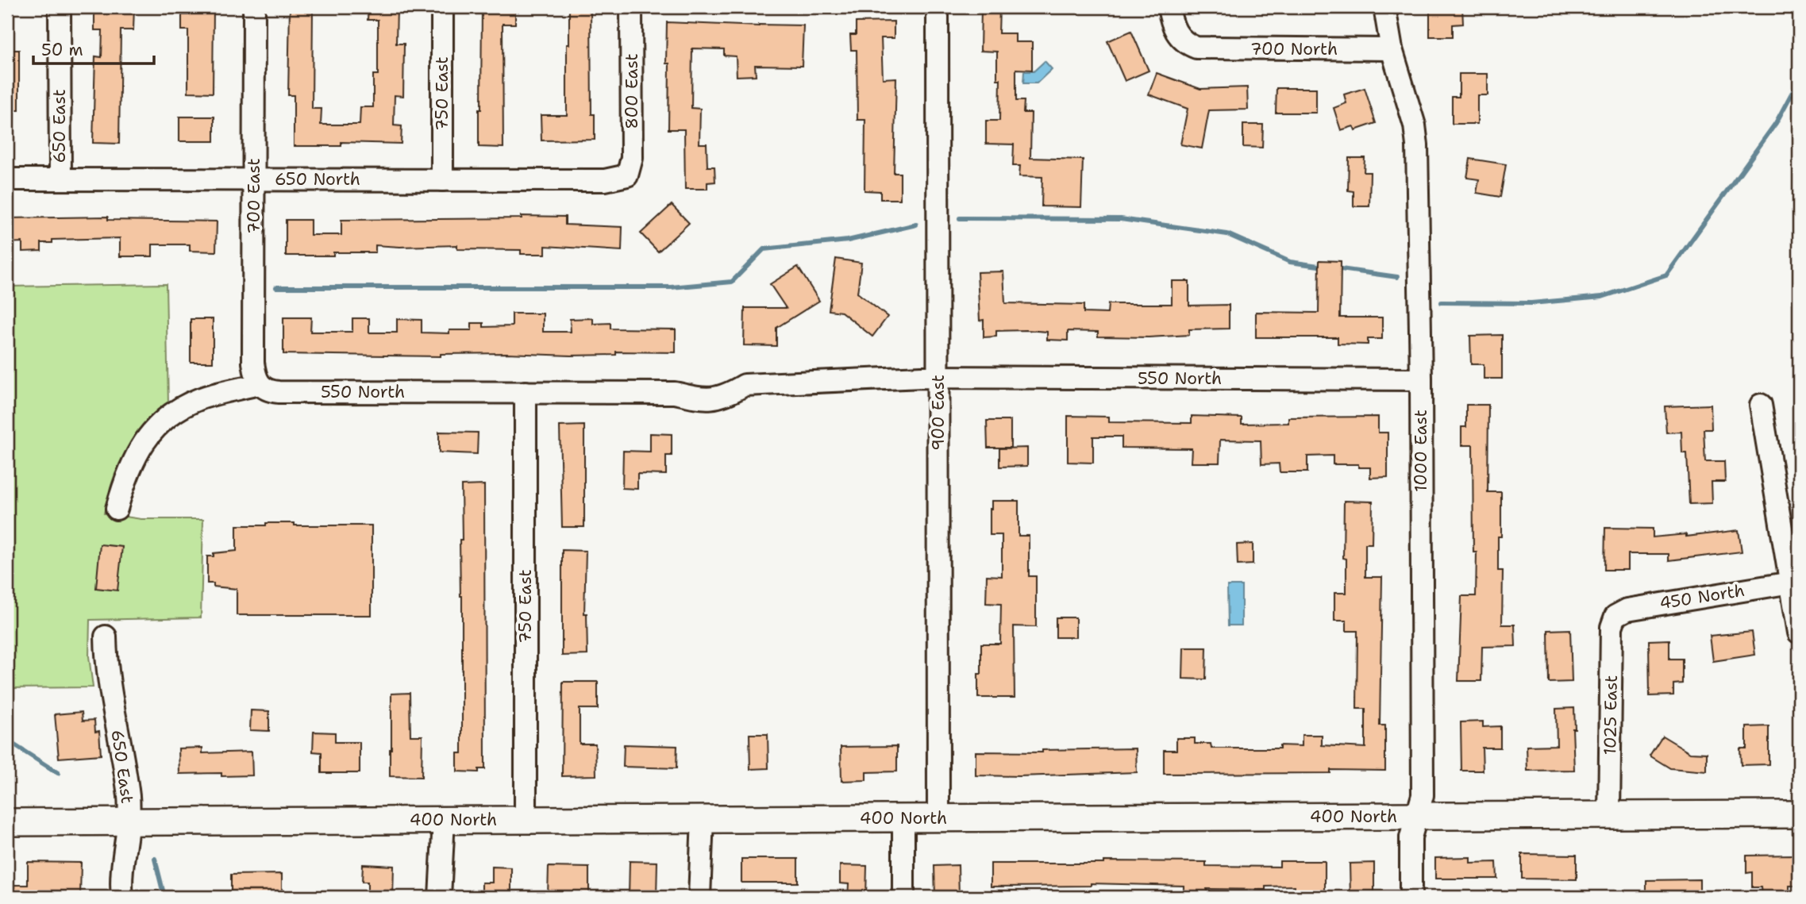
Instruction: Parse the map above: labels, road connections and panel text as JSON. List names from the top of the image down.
{
  "streets": {
    "main road": ["400 North"],
    "street": [
      "700 North",
      "800 East",
      "750 East",
      "650 East",
      "650 North",
      "700 East",
      "550 North",
      "900 East",
      "1000 East",
      "450 North",
      "1025 East"
    ]
  },
  "crossings": [
    ["700 North", "1000 East"],
    ["800 East", "650 North"],
    ["750 East", "650 North"],
    ["750 East", "550 North"],
    ["750 East", "400 North"],
    ["650 East", "650 North"],
    ["650 East", "400 North"],
    ["650 North", "700 East"],
    ["700 East", "550 North"],
    ["550 North", "900 East"],
    ["550 North", "1000 East"],
    ["900 East", "400 North"],
    ["1000 East", "400 North"],
    ["450 North", "1025 East"],
    ["1025 East", "400 North"]
  ],
  "scale_bar": "50 m"
}
